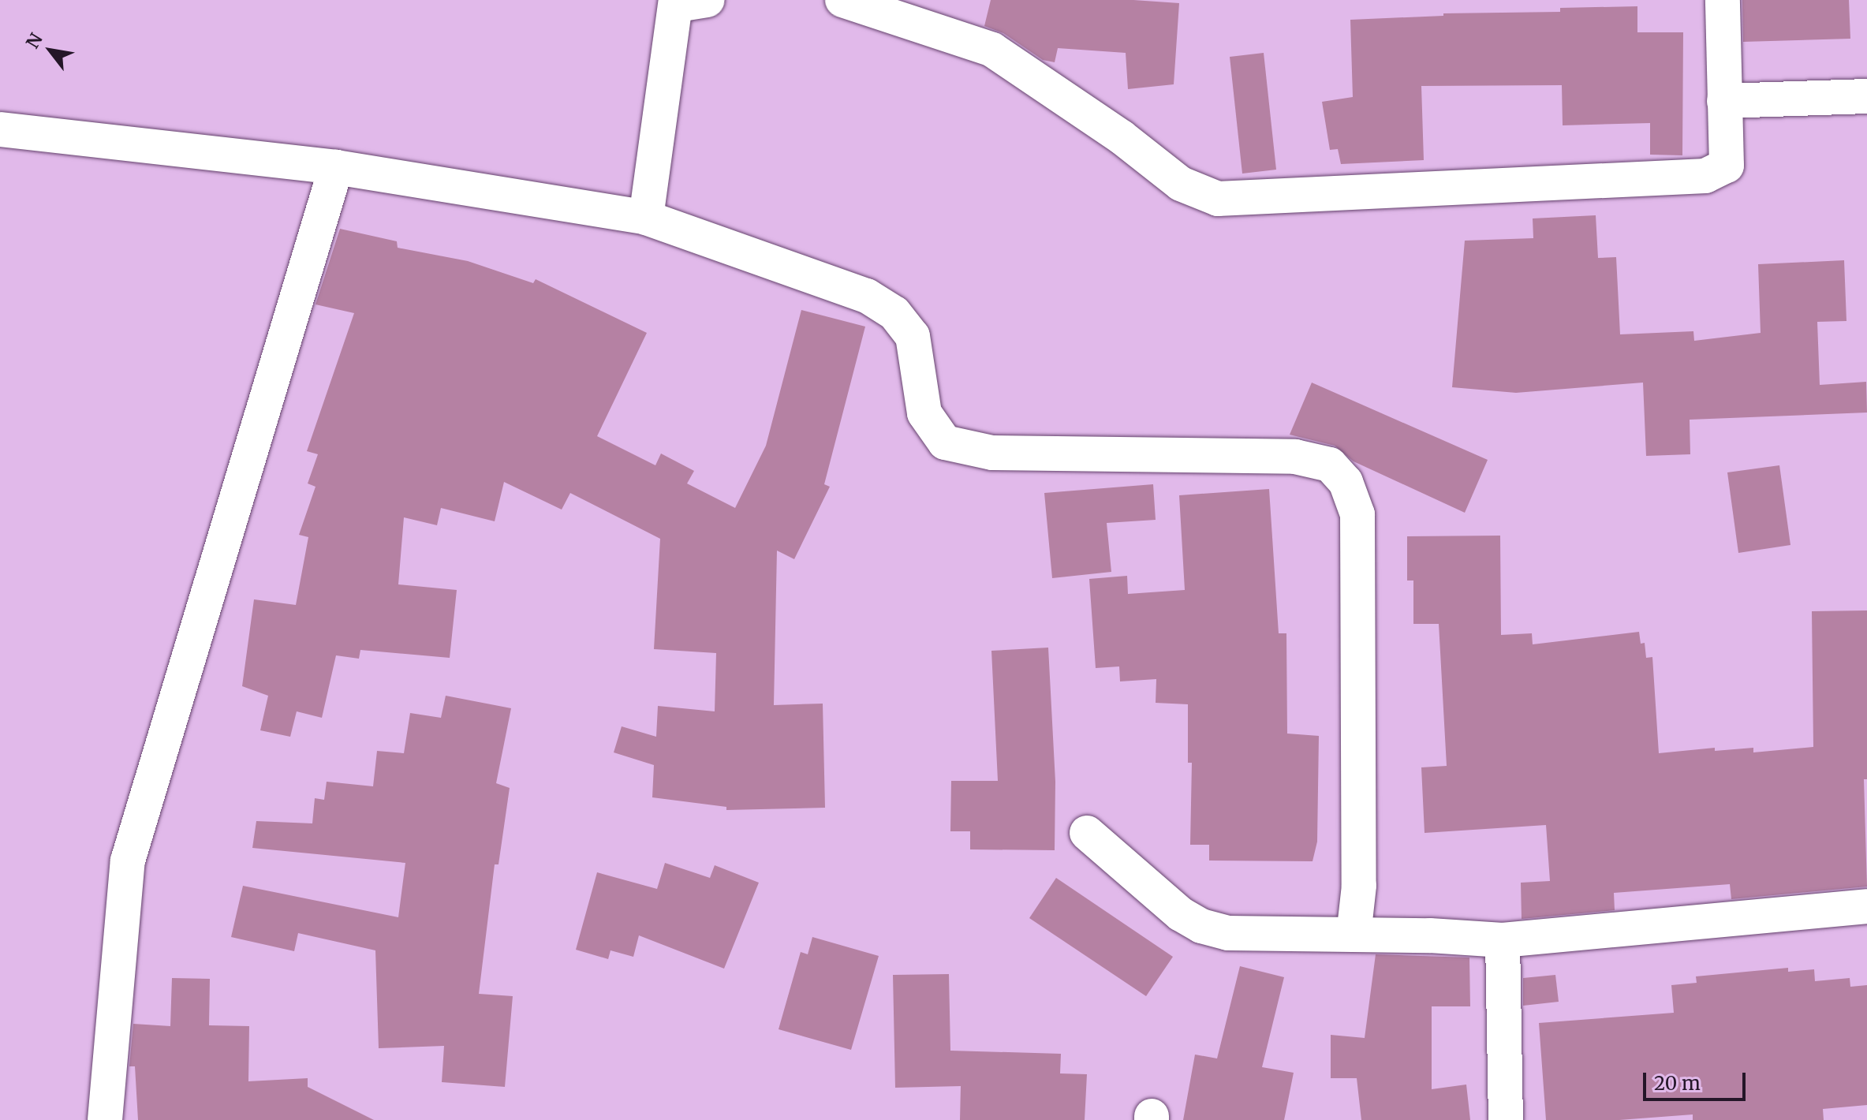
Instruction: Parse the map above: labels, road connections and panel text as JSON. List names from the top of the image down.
{
  "scale_bar": "20 m",
  "north": "top left"
}
